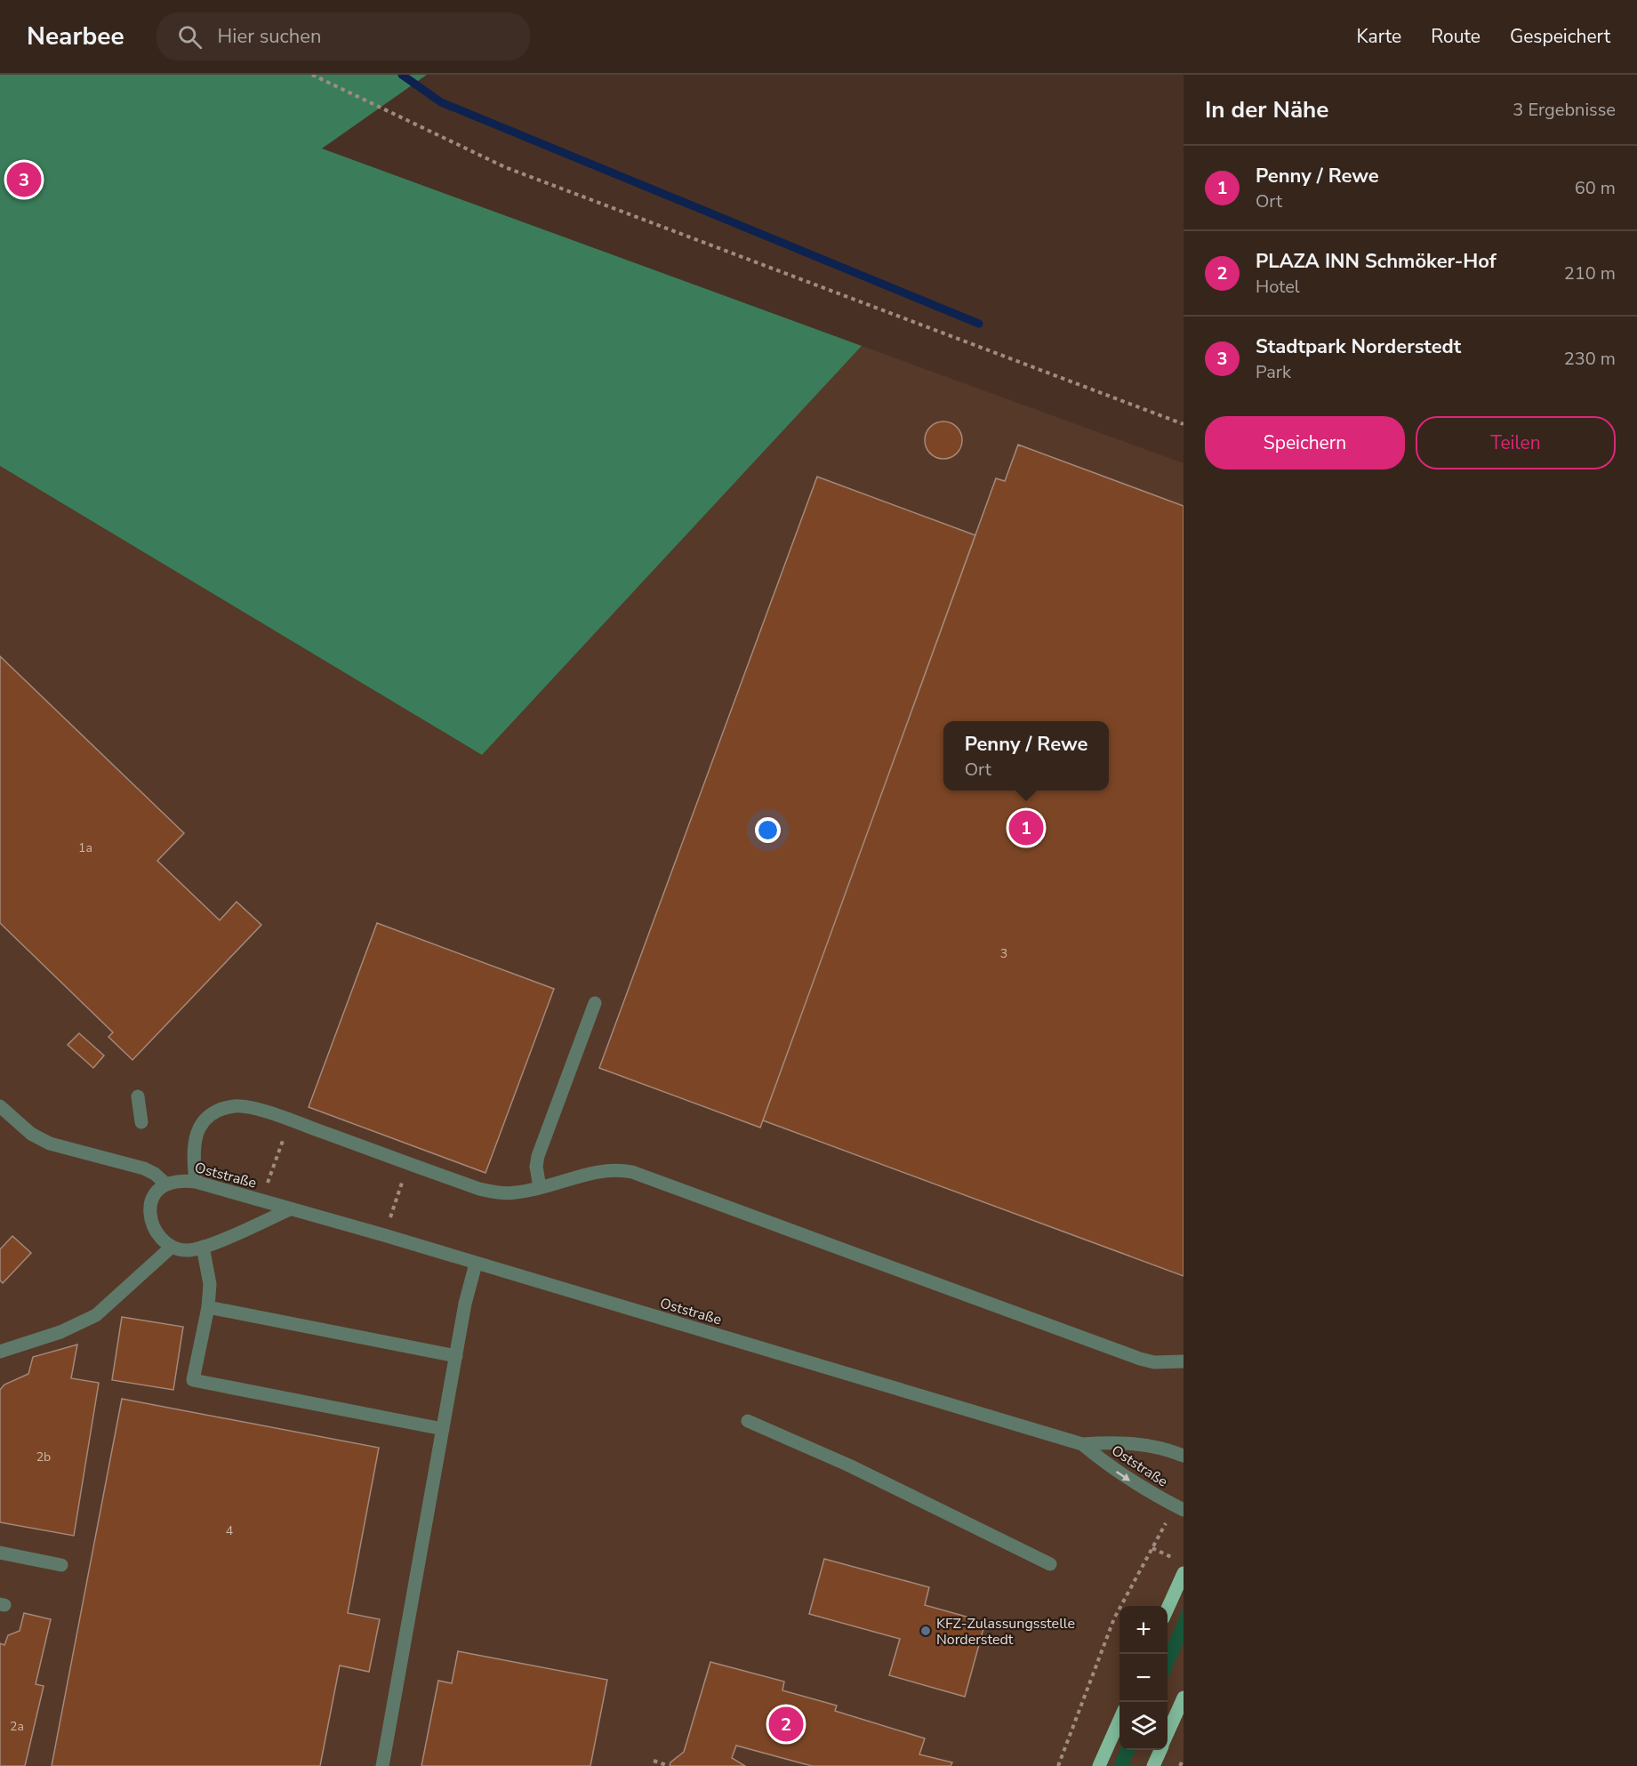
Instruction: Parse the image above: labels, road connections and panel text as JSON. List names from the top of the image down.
{
  "streets": {
    "street": ["Oststraße"]
  },
  "places": ["KFZ-Zulassungsstelle Norderstedt"],
  "house_numbers": [
    "1a",
    "3",
    "2b",
    "4",
    "2a"
  ],
  "page": {
    "header": "Nearbee",
    "search": "Hier suchen",
    "nav": ["Karte", "Route", "Gespeichert"],
    "heading": ["In der Nähe", "3 Ergebnisse"],
    "list": [
      {
        "mark": "1",
        "name": "Penny / Rewe",
        "note": "Ort",
        "value": "60 m"
      },
      {
        "mark": "2",
        "name": "PLAZA INN Schmöker-Hof",
        "note": "Hotel",
        "value": "210 m"
      },
      {
        "mark": "3",
        "name": "Stadtpark Norderstedt",
        "note": "Park",
        "value": "230 m"
      }
    ],
    "pins": ["3", "1", "2"],
    "buttons": ["Speichern", "Teilen"],
    "popup": ["Penny / Rewe", "Ort"],
    "map_buttons": ["+", "−"]
  }
}
